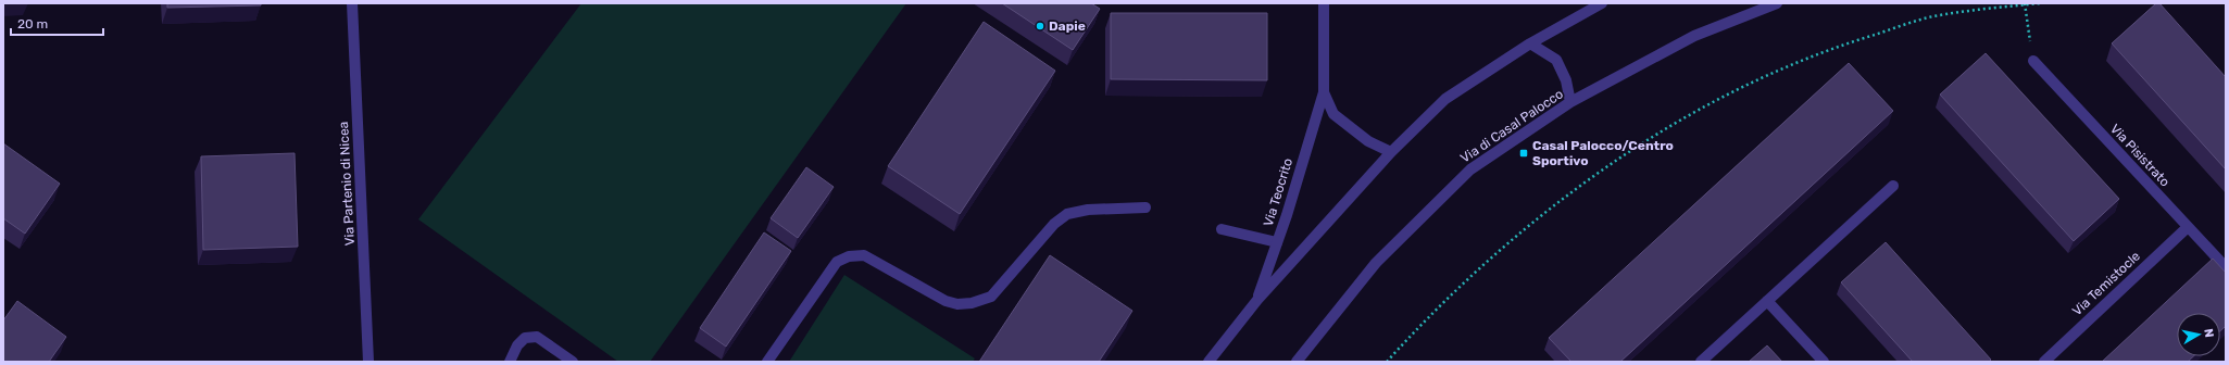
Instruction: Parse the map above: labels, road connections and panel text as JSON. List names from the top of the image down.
{
  "streets": {
    "street": [
      "Via di Casal Palocco",
      "Via Pisistrato",
      "Via Partenio di Nicea",
      "Via Teocrito",
      "Via Temistocle"
    ]
  },
  "crossings": [
    ["Via Pisistrato", "Via Temistocle"]
  ],
  "places": {
    "other": ["Dapie"],
    "transit": ["Casal Palocco/Centro Sportivo"]
  },
  "scale_bar": "20 m",
  "north": "right"
}
